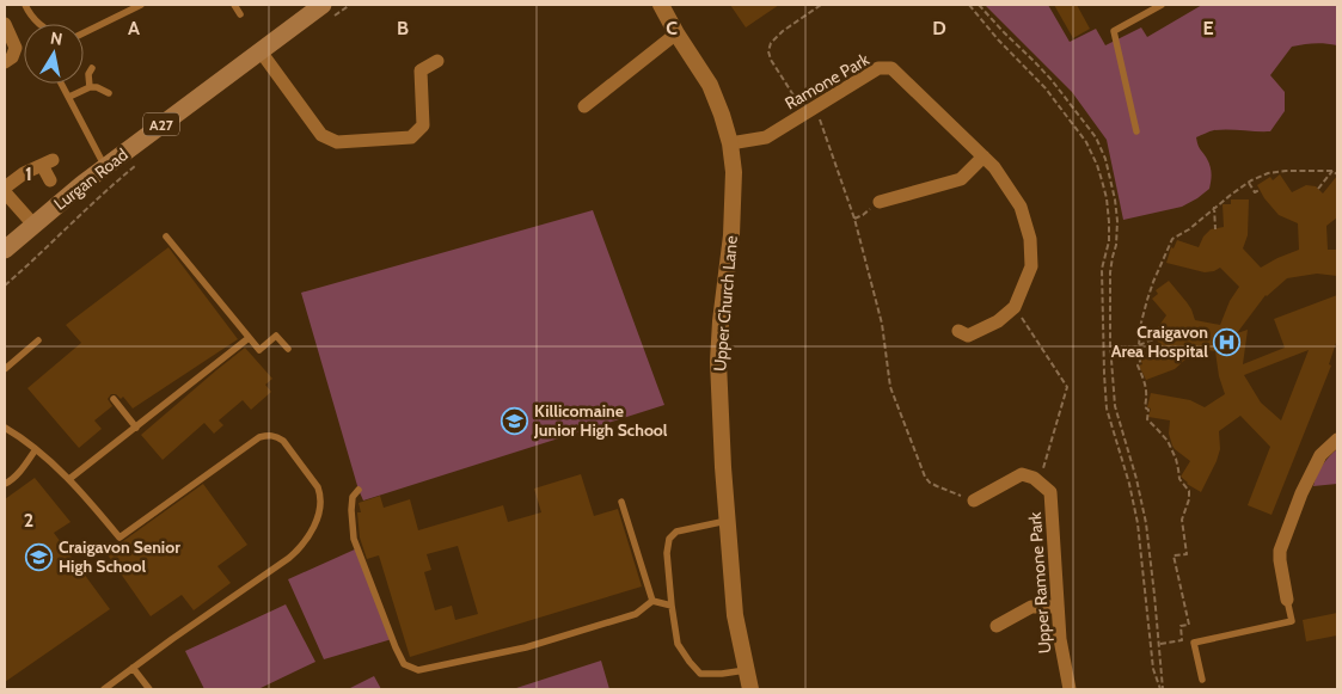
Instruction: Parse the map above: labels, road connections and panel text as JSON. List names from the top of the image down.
{
  "streets": {
    "main road": ["A27", "Lurgan Road"],
    "street": ["Ramone Park", "Upper Church Lane", "Upper Ramone Park"]
  },
  "crossings": [
    ["Ramone Park", "Upper Church Lane"]
  ],
  "places": {
    "hospital": ["Craigavon Area Hospital"],
    "school or university": ["Killicomaine Junior High School", "Craigavon Senior High School"]
  },
  "north": "top",
  "grid": {
    "columns": [
      "A",
      "B",
      "C",
      "D",
      "E"
    ],
    "rows": ["1", "2"]
  }
}
